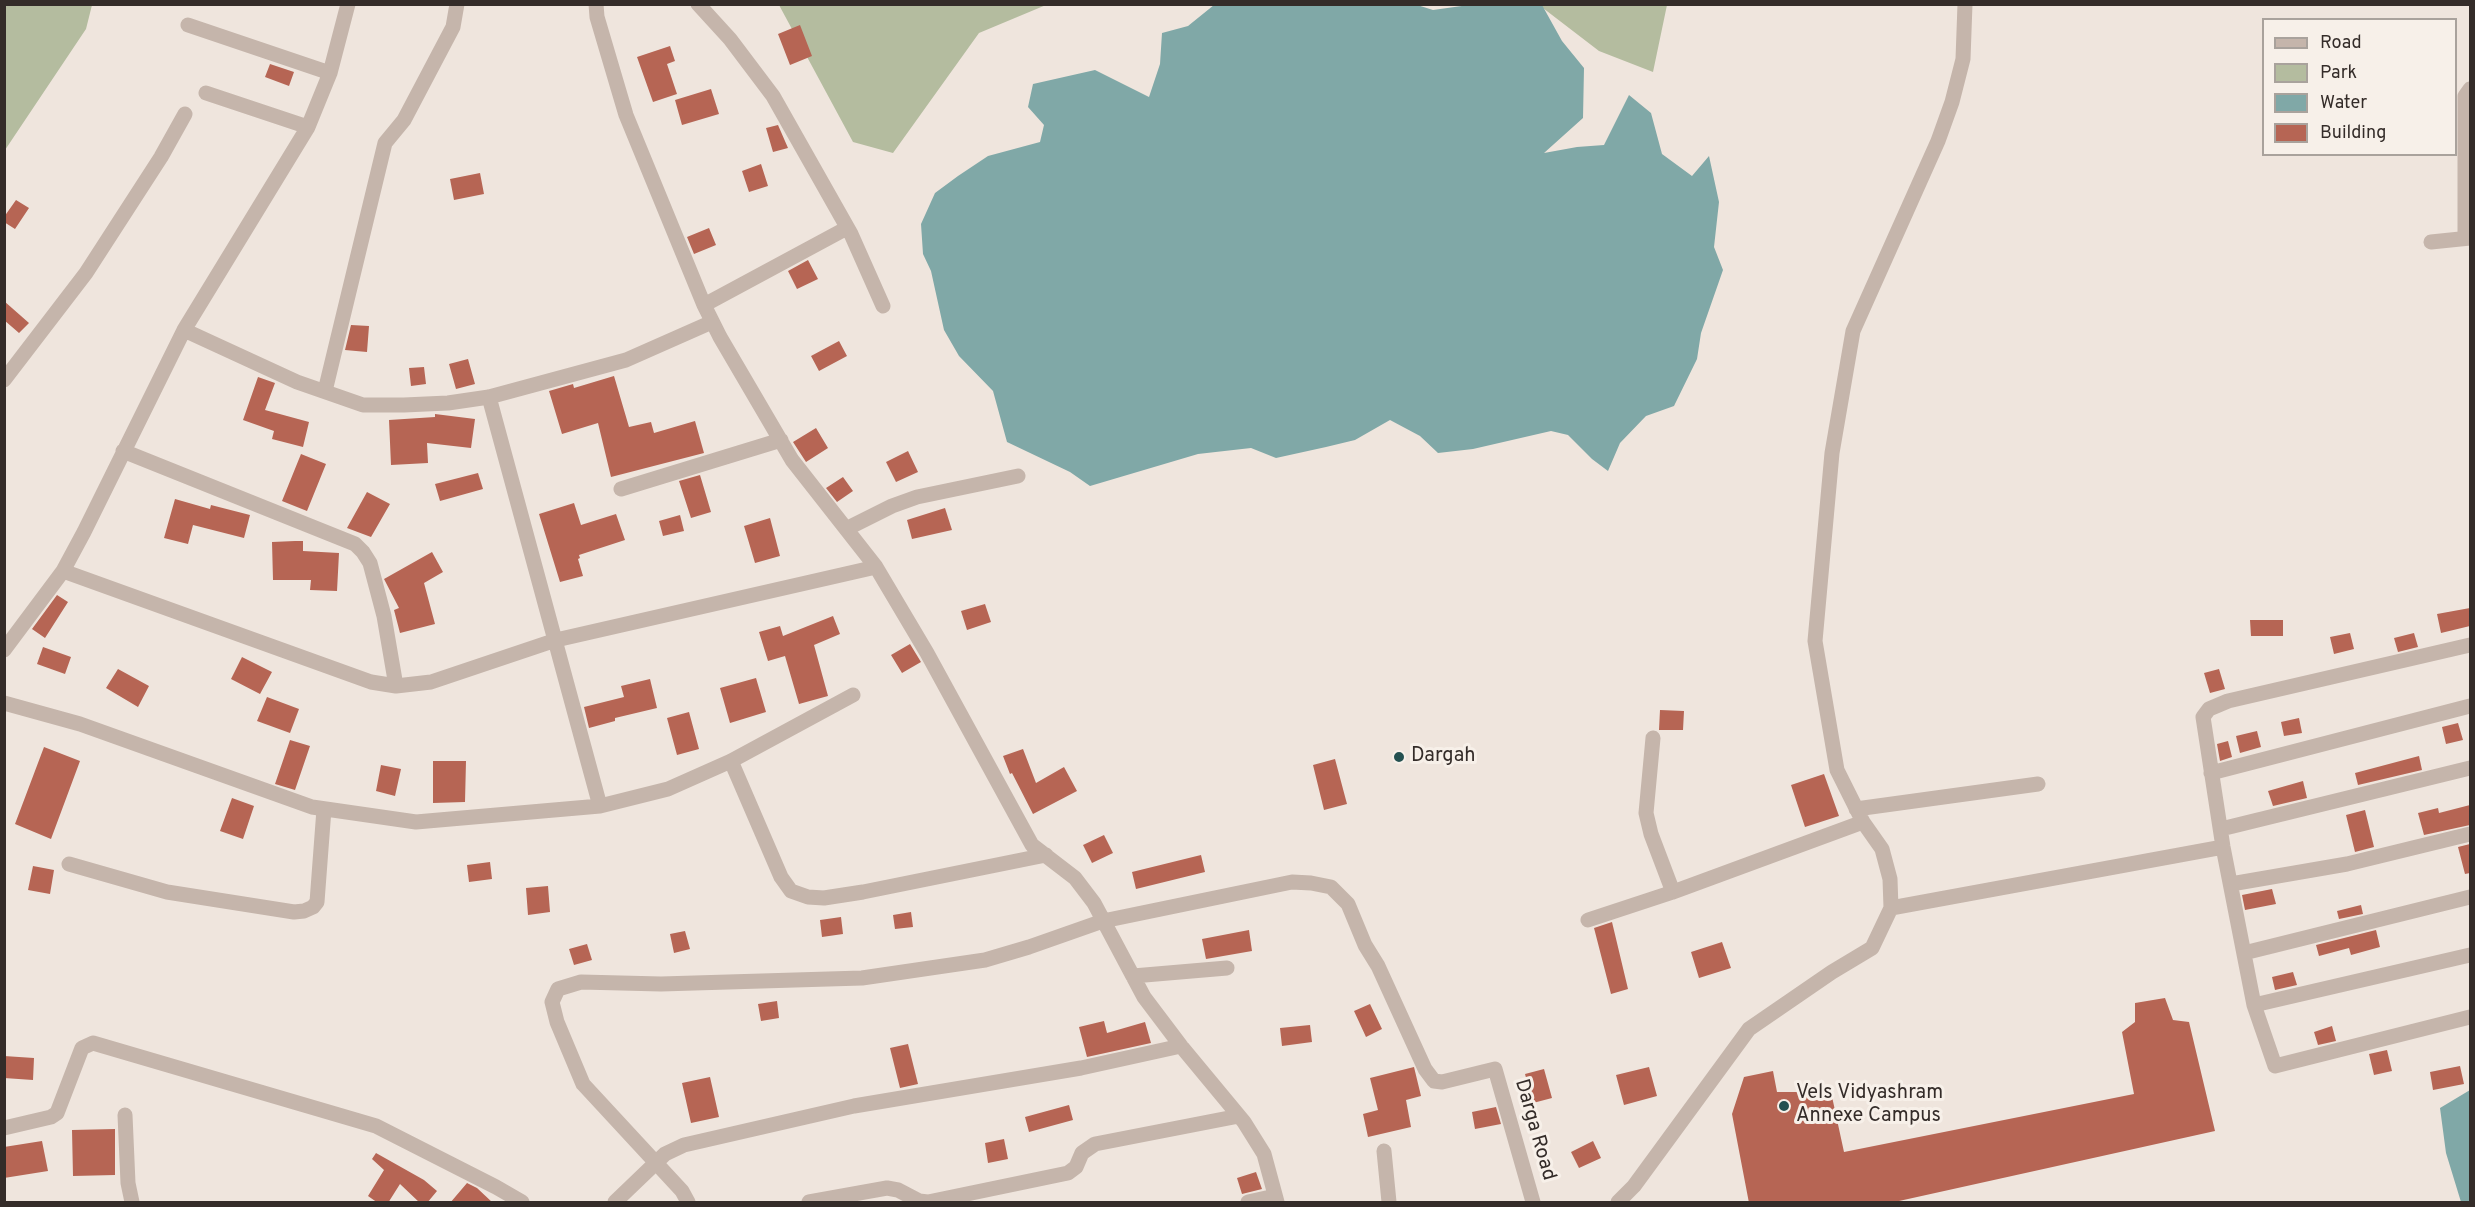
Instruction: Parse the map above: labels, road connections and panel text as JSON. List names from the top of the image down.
{
  "streets": {
    "street": ["Darga Road"]
  },
  "places": ["Dargah", "Vels Vidyashram Annexe Campus"],
  "legend": [
    "Road",
    "Park",
    "Water",
    "Building"
  ]
}
